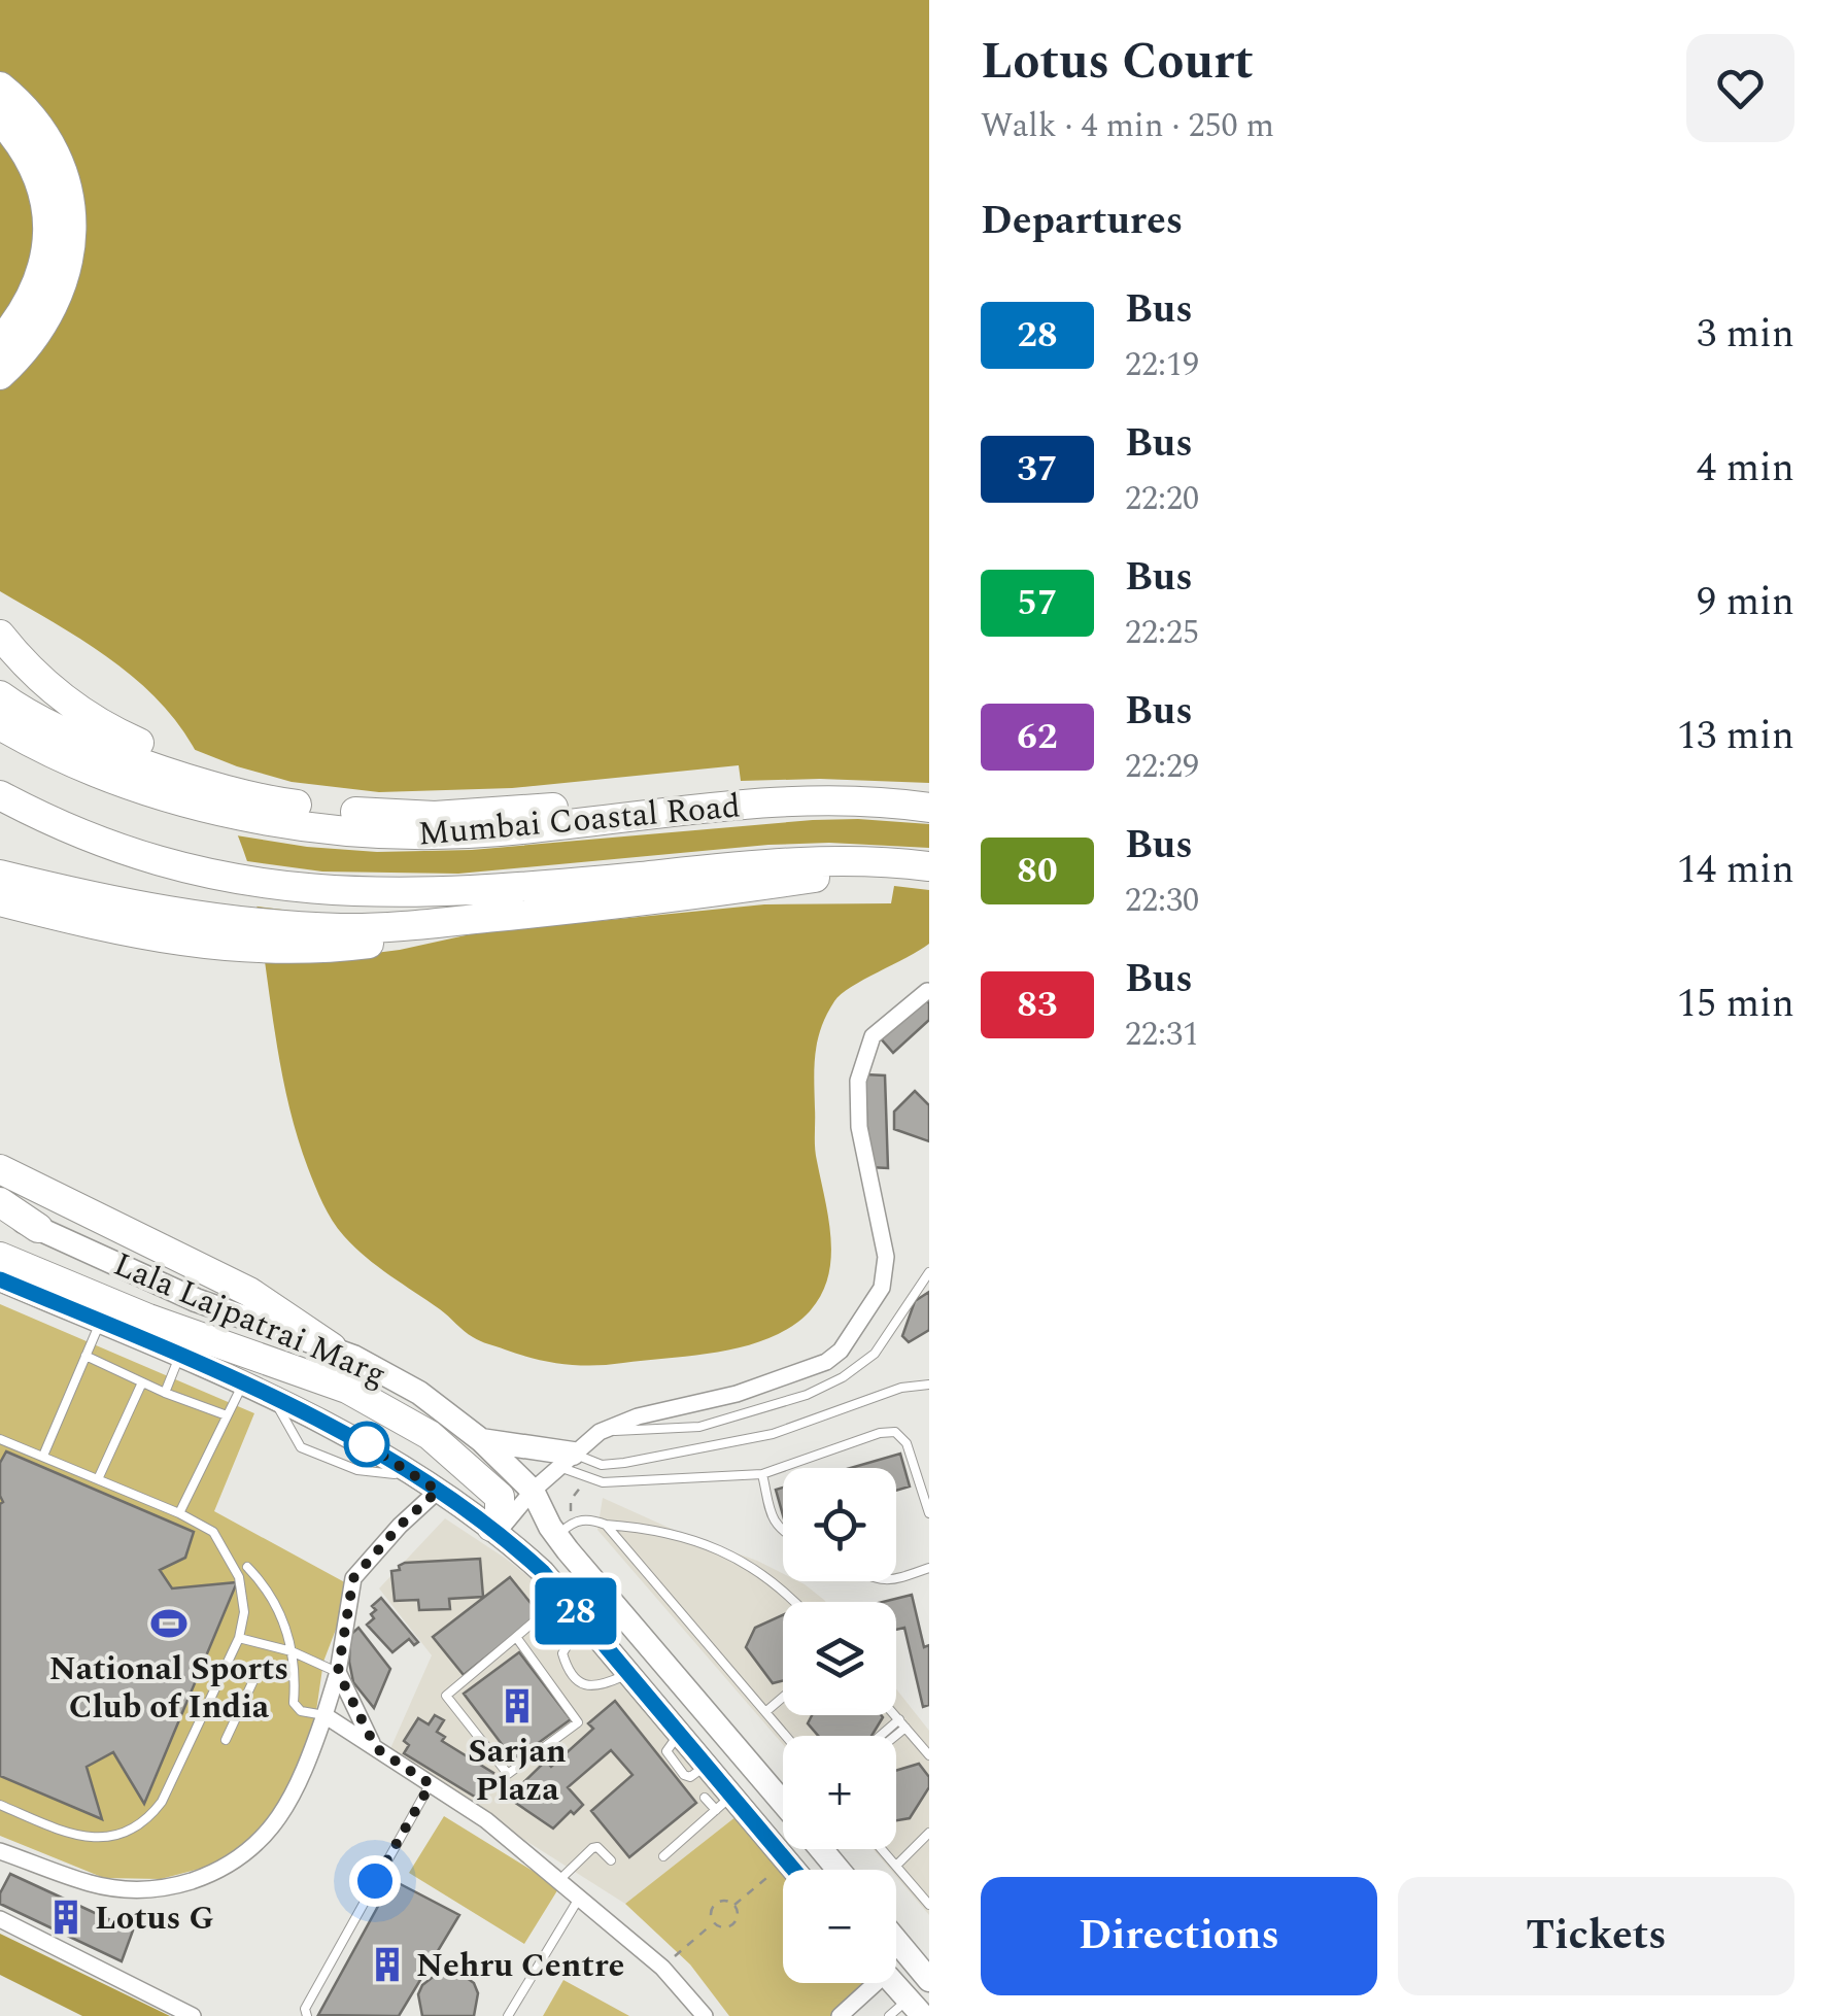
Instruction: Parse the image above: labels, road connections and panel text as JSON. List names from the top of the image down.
{
  "streets": {
    "highway": ["Mumbai Coastal Road"],
    "main road": ["Lala Lajpatrai Marg"]
  },
  "places": {
    "sports": ["National Sports Club of India"],
    "building": ["Sarjan Plaza", "Lotus G", "Nehru Centre"]
  },
  "lines": ["bus line 28"],
  "page": {
    "on_map": "28",
    "heading": [
      ["Lotus Court", "Walk · 4 min · 250 m"],
      "Departures"
    ],
    "list": [
      {
        "mark": "28",
        "name": "Bus",
        "note": "22:19",
        "value": "3 min"
      },
      {
        "mark": "37",
        "name": "Bus",
        "note": "22:20",
        "value": "4 min"
      },
      {
        "mark": "57",
        "name": "Bus",
        "note": "22:25",
        "value": "9 min"
      },
      {
        "mark": "62",
        "name": "Bus",
        "note": "22:29",
        "value": "13 min"
      },
      {
        "mark": "80",
        "name": "Bus",
        "note": "22:30",
        "value": "14 min"
      },
      {
        "mark": "83",
        "name": "Bus",
        "note": "22:31",
        "value": "15 min"
      }
    ],
    "map_buttons": ["+", "−"],
    "buttons": ["Directions", "Tickets"]
  }
}
